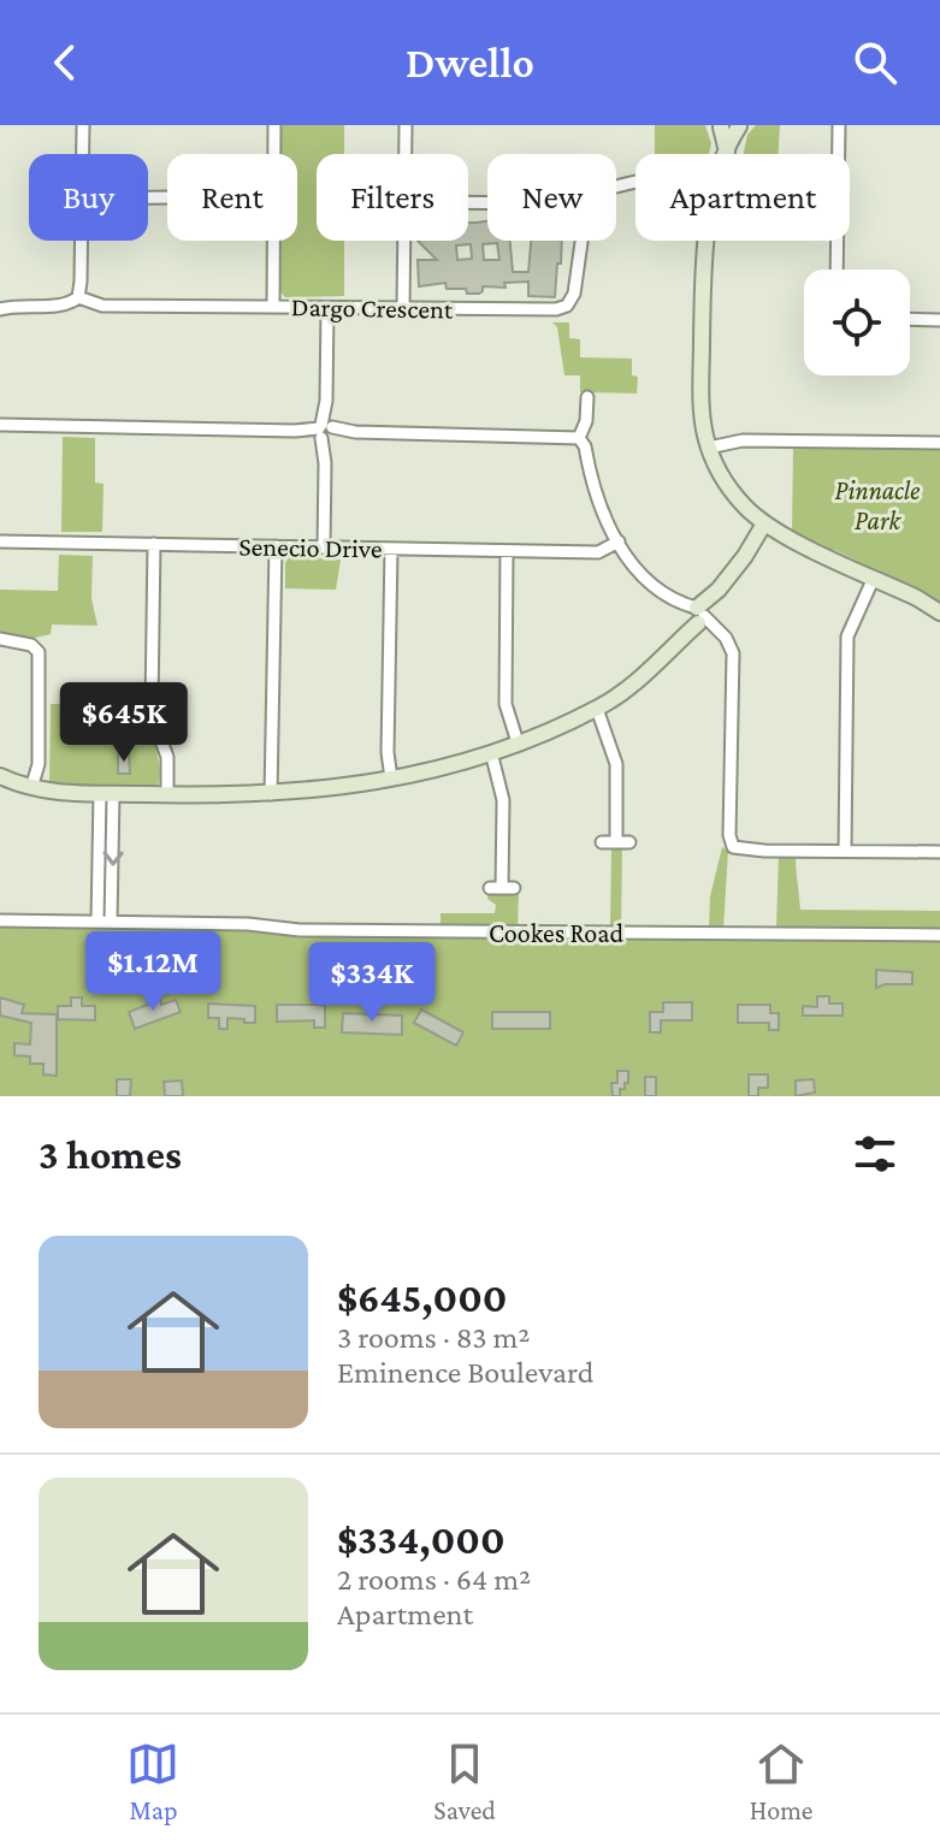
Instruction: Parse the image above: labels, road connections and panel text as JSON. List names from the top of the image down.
{
  "streets": {
    "street": ["Dargo Crescent", "Senecio Drive", "Cookes Road"]
  },
  "parks": ["Pinnacle Park"],
  "page": {
    "header": "Dwello",
    "chip": [
      "Buy",
      "Rent",
      "Filters",
      "New",
      "Apartment"
    ],
    "price": ["$645K", "$1.12M", "$334K"],
    "heading": "3 homes",
    "list": [
      {
        "name": "$645,000",
        "note": "3 rooms · 83 m² · Eminence Boulevard"
      },
      {
        "name": "$334,000",
        "note": "2 rooms · 64 m² · Apartment"
      }
    ],
    "tabs": ["Map", "Saved", "Home"]
  }
}
